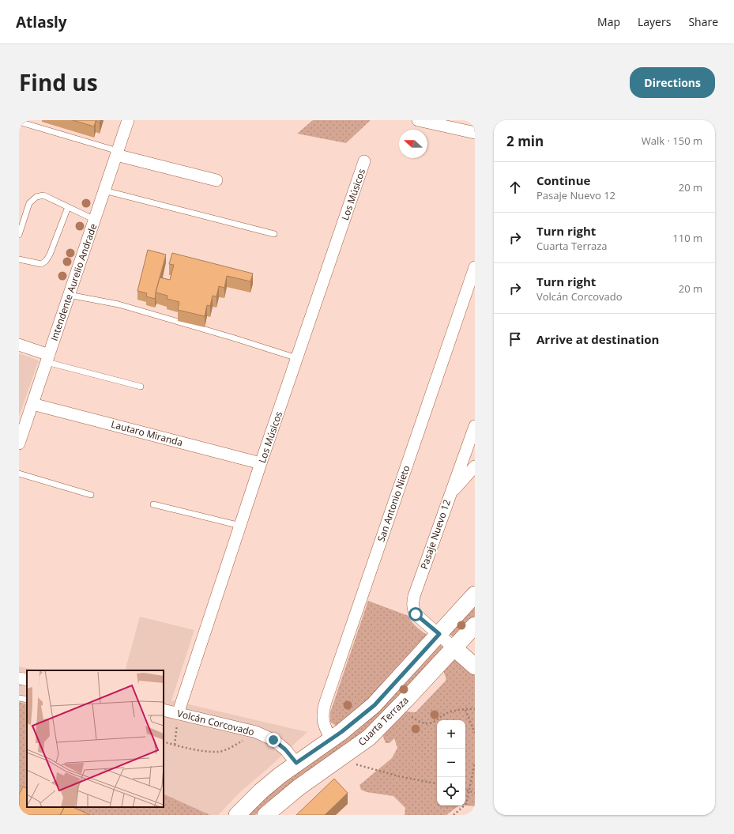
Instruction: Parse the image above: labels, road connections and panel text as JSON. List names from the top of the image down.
{
  "streets": {
    "main road": ["Cuarta Terraza"],
    "street": [
      "Los Músicos",
      "Intendente Aurelio Andrade",
      "Lautaro Miranda",
      "San Antonio Nieto",
      "Pasaje Nuevo 12",
      "Volcán Corcovado"
    ]
  },
  "crossings": [
    ["Los Músicos", "Lautaro Miranda"],
    ["Los Músicos", "Volcán Corcovado"],
    ["Intendente Aurelio Andrade", "Lautaro Miranda"],
    ["San Antonio Nieto", "Cuarta Terraza"],
    ["Pasaje Nuevo 12", "Cuarta Terraza"],
    ["Cuarta Terraza", "Volcán Corcovado"]
  ],
  "north": "left",
  "page": {
    "header": "Atlasly",
    "nav": ["Map", "Layers", "Share"],
    "title": "Find us",
    "buttons": "Directions",
    "heading": ["2 min", "Walk · 150 m"],
    "list": [
      ["Continue", "Pasaje Nuevo 12", "20 m"],
      ["Turn right", "Cuarta Terraza", "110 m"],
      ["Turn right", "Volcán Corcovado", "20 m"],
      "Arrive at destination"
    ],
    "map_buttons": ["+", "−"]
  }
}
